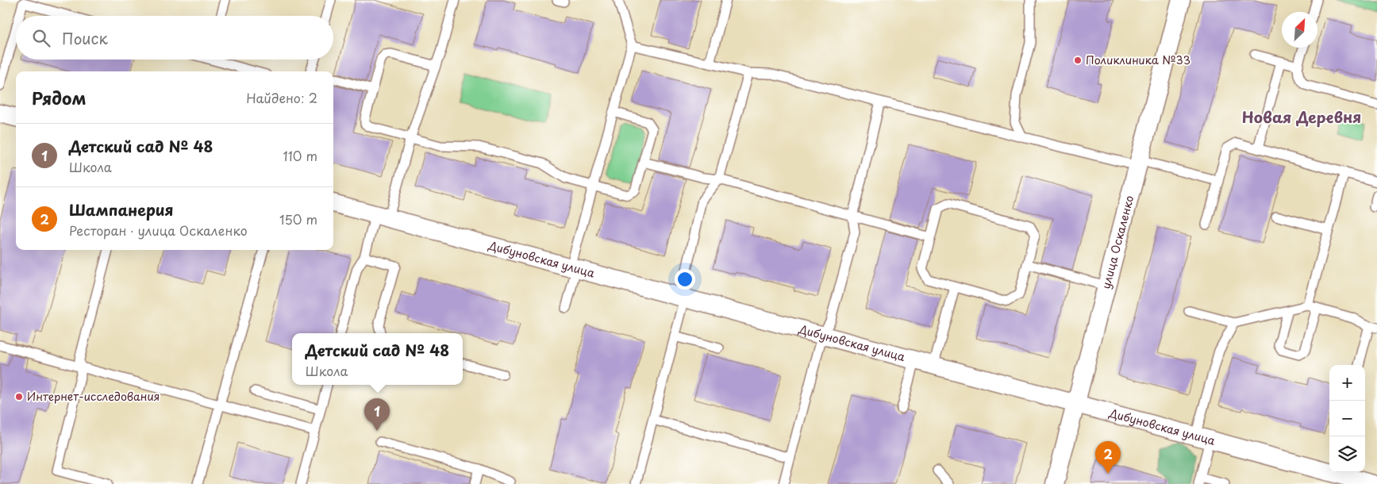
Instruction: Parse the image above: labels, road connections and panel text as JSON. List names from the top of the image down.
{
  "streets": {
    "street": ["улица Оскаленко", "Дибуновская улица"]
  },
  "crossings": [
    ["улица Оскаленко", "Дибуновская улица"]
  ],
  "districts": ["Новая Деревня"],
  "places": ["Поликлиника №33", "Интернет-исследования"],
  "north": "top right",
  "page": {
    "search": "Поиск",
    "heading": ["Рядом", "Найдено: 2"],
    "list": [
      {
        "mark": "1",
        "name": "Детский сад № 48",
        "note": "Школа",
        "value": "110 m"
      },
      {
        "mark": "2",
        "name": "Шампанерия",
        "note": "Ресторан · улица Оскаленко",
        "value": "150 m"
      }
    ],
    "popup": ["Детский сад № 48", "Школа"],
    "map_buttons": ["+", "−"],
    "pins": ["1", "2"]
  }
}
